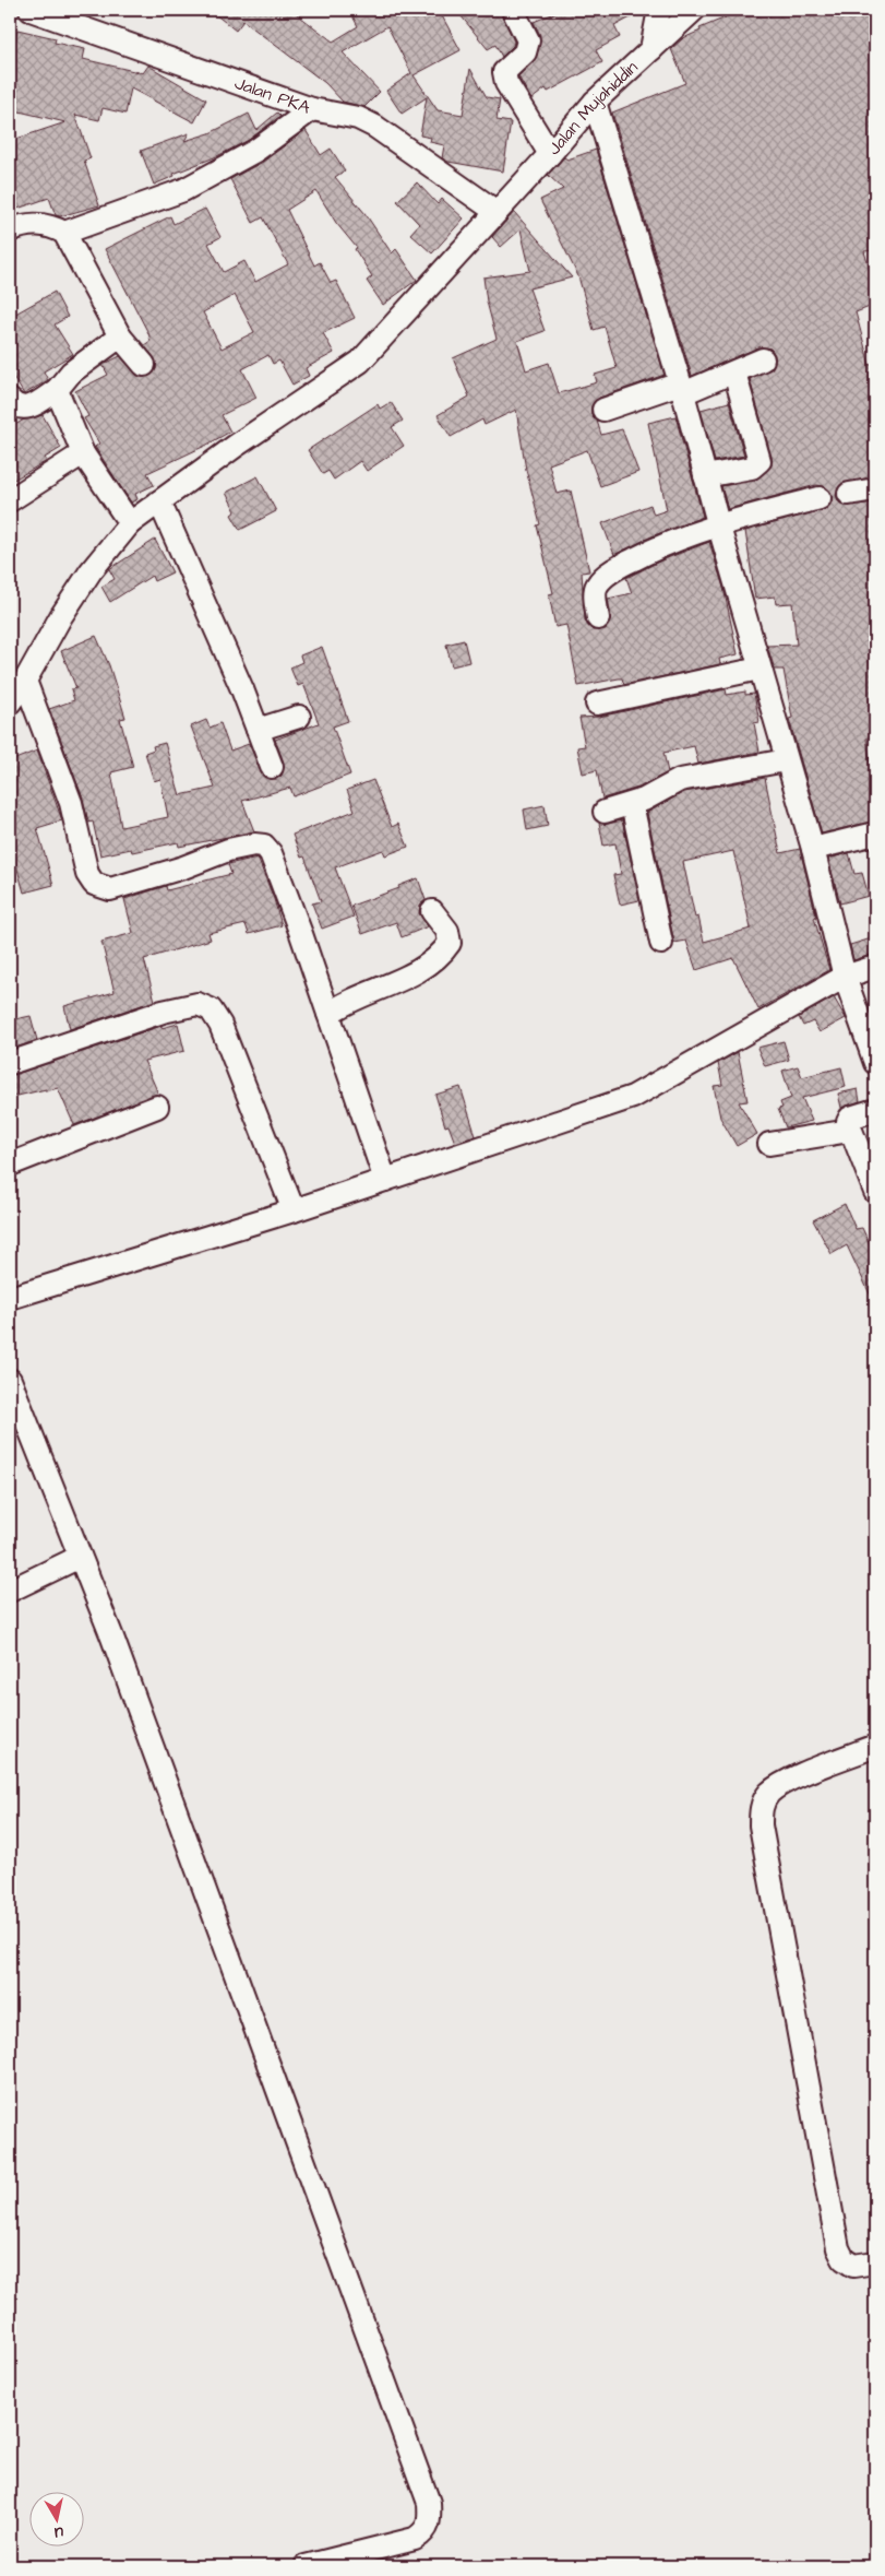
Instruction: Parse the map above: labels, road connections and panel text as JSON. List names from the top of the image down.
{
  "streets": {
    "street": ["Jalan PKA", "Jalan Mujahiddin"]
  },
  "crossings": [
    ["Jalan PKA", "Jalan Mujahiddin"]
  ],
  "north": "bottom"
}
